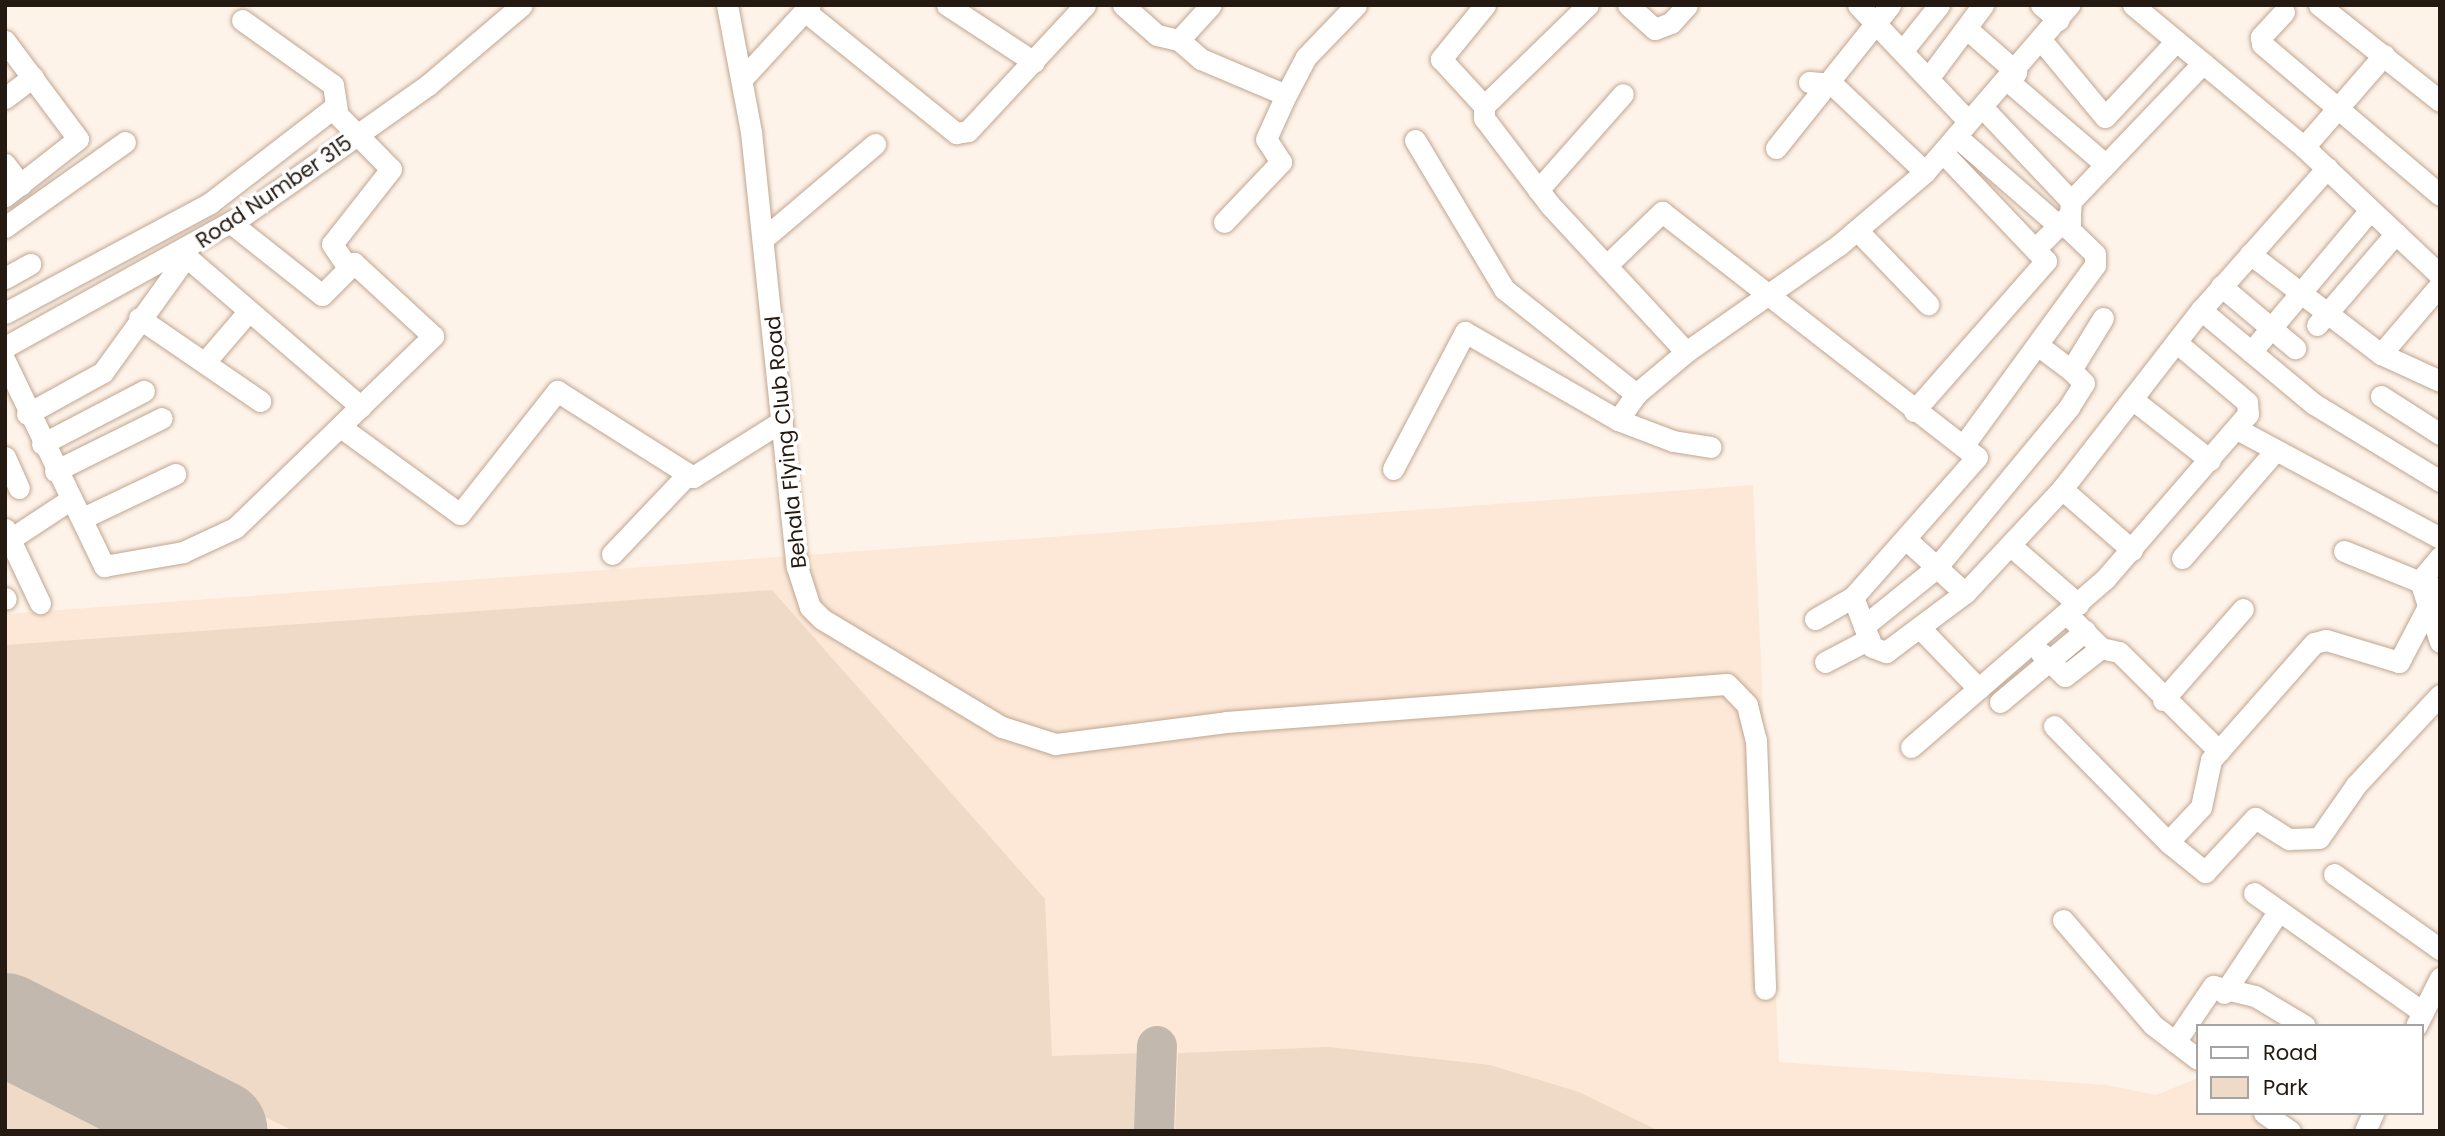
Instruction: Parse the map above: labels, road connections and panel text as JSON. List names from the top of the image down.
{
  "streets": {
    "street": ["Road Number 315", "Behala Flying Club Road"]
  },
  "legend": ["Road", "Park"]
}
